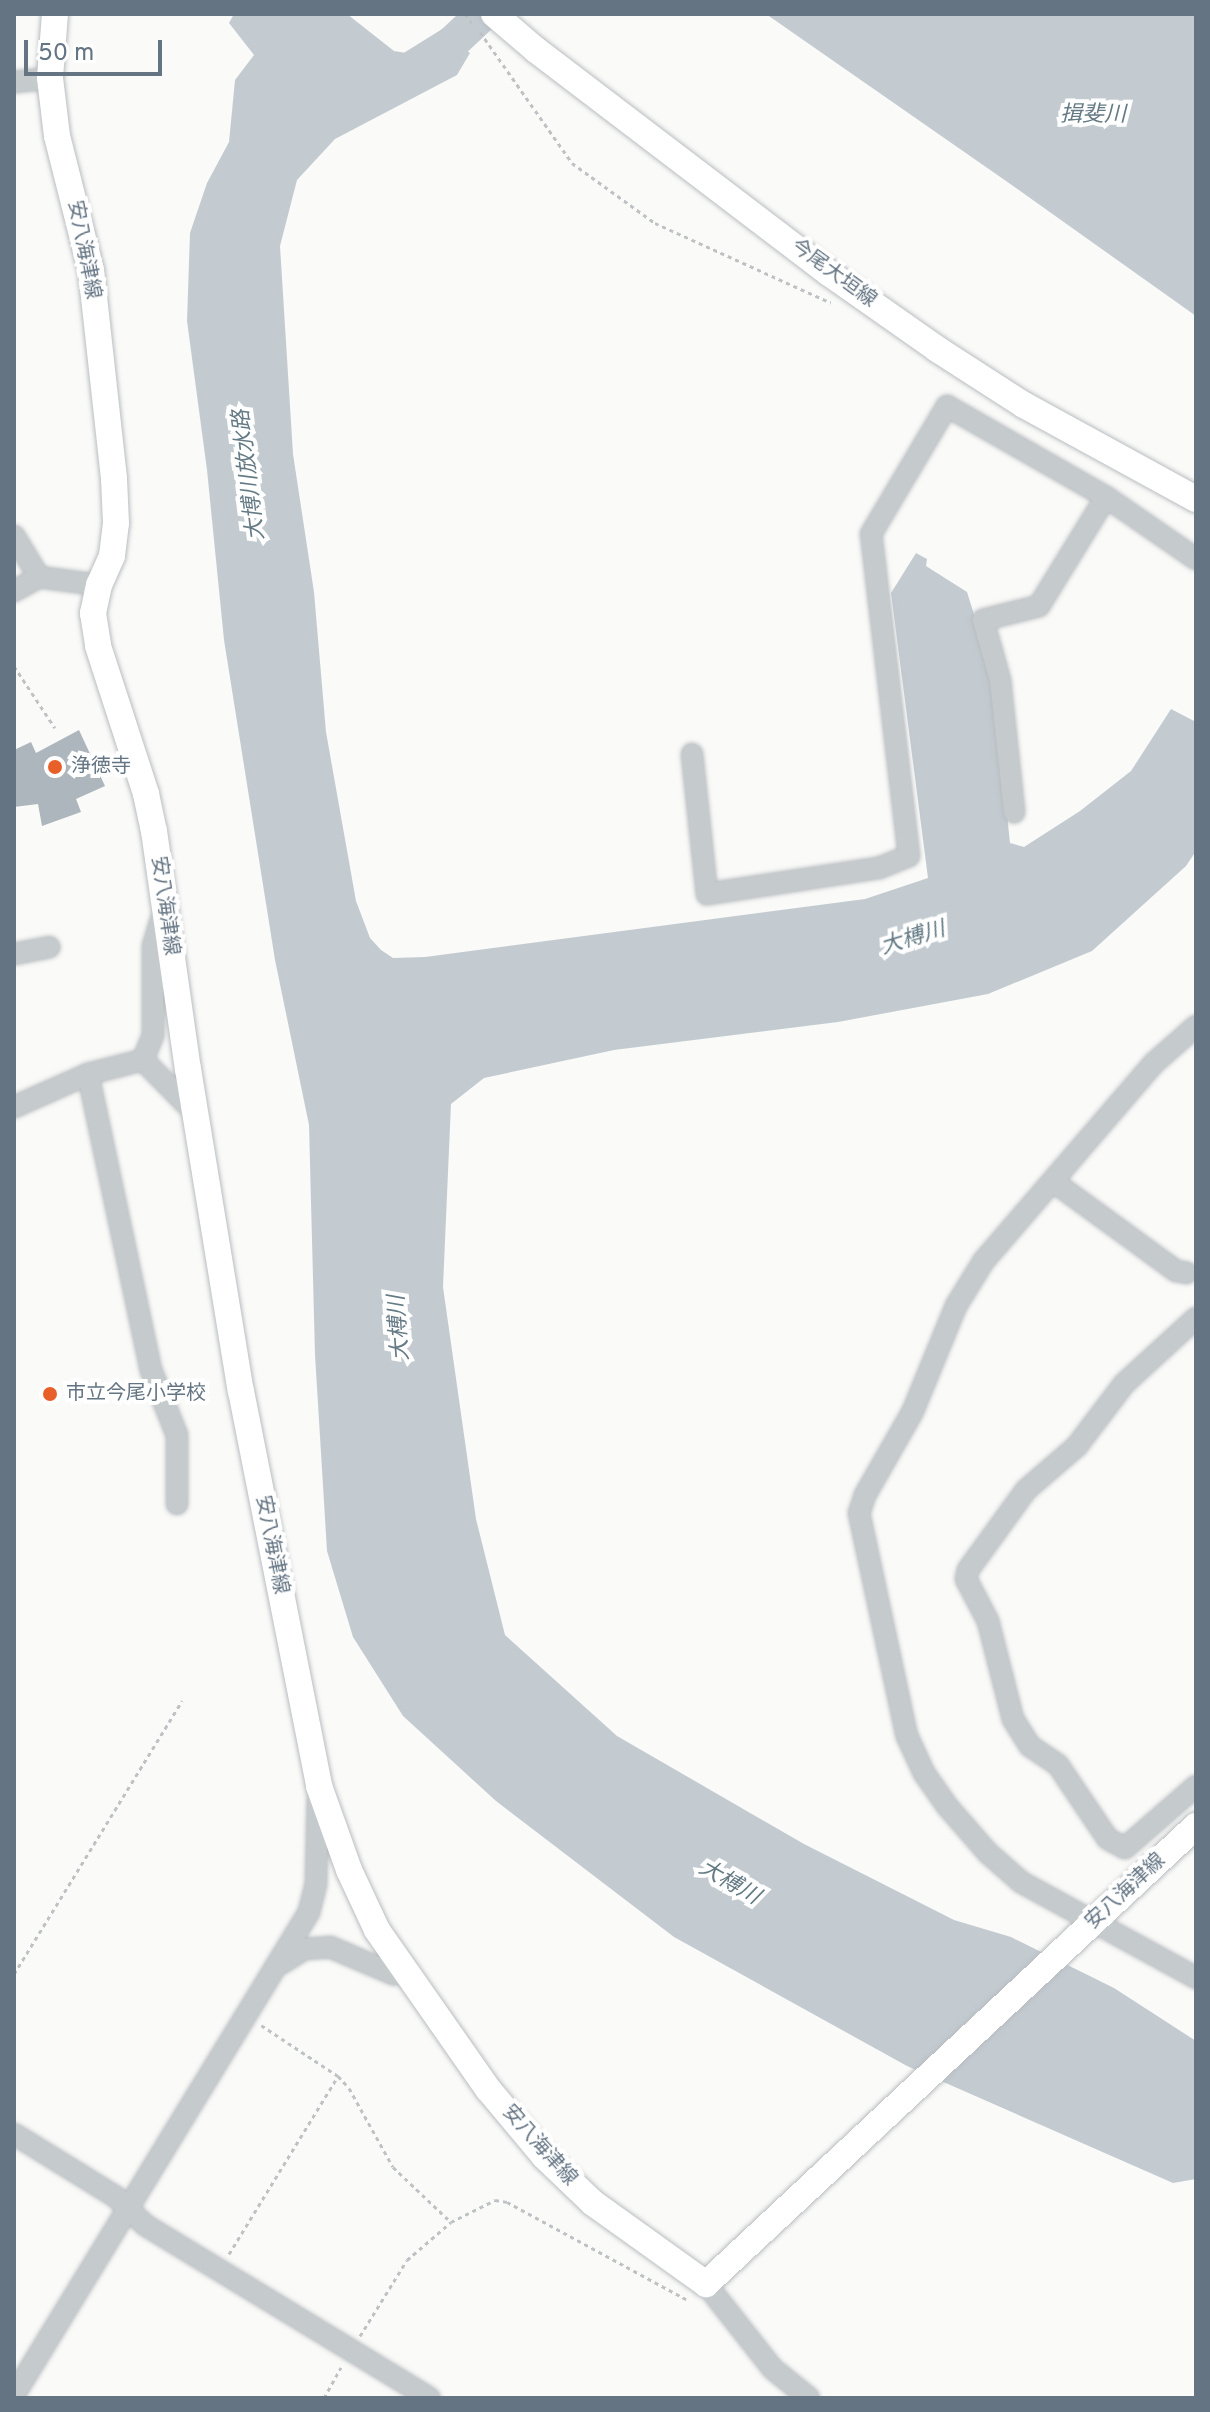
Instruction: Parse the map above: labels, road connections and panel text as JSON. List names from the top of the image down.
{
  "streets": {
    "main road": ["安八海津線", "今尾大垣線"]
  },
  "water": ["揖斐川", "大博川放水路", "大榑川"],
  "places": ["浄徳寺", "市立今尾小学校"],
  "scale_bar": "50 m"
}
